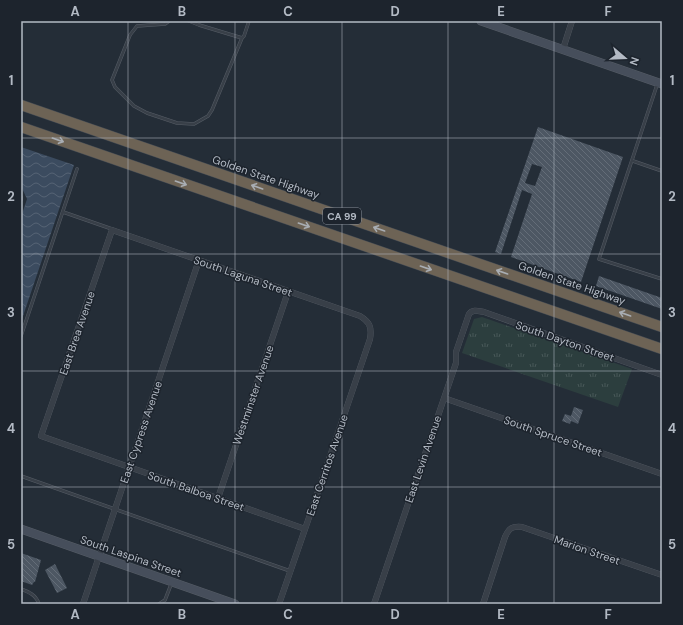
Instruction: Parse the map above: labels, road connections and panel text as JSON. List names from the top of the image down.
{
  "streets": {
    "highway": ["Golden State Highway", "CA 99"],
    "street": [
      "South Laguna Street",
      "East Brea Avenue",
      "South Dayton Street",
      "Westminster Avenue",
      "East Cypress Avenue",
      "South Spruce Street",
      "East Levin Avenue",
      "East Cerritos Avenue",
      "South Balboa Street",
      "Marion Street",
      "South Laspina Street"
    ]
  },
  "crossings": [
    ["South Laguna Street", "East Brea Avenue"],
    ["South Laguna Street", "Westminster Avenue"],
    ["South Laguna Street", "East Cypress Avenue"],
    ["South Laguna Street", "East Cerritos Avenue"],
    ["East Brea Avenue", "South Balboa Street"],
    ["South Dayton Street", "East Levin Avenue"],
    ["Westminster Avenue", "South Balboa Street"],
    ["East Cypress Avenue", "South Balboa Street"],
    ["East Cypress Avenue", "South Laspina Street"],
    ["South Spruce Street", "East Levin Avenue"],
    ["East Cerritos Avenue", "South Balboa Street"]
  ],
  "north": "right",
  "grid": {
    "columns": [
      "A",
      "B",
      "C",
      "D",
      "E",
      "F"
    ],
    "rows": [
      "1",
      "2",
      "3",
      "4",
      "5"
    ]
  }
}
